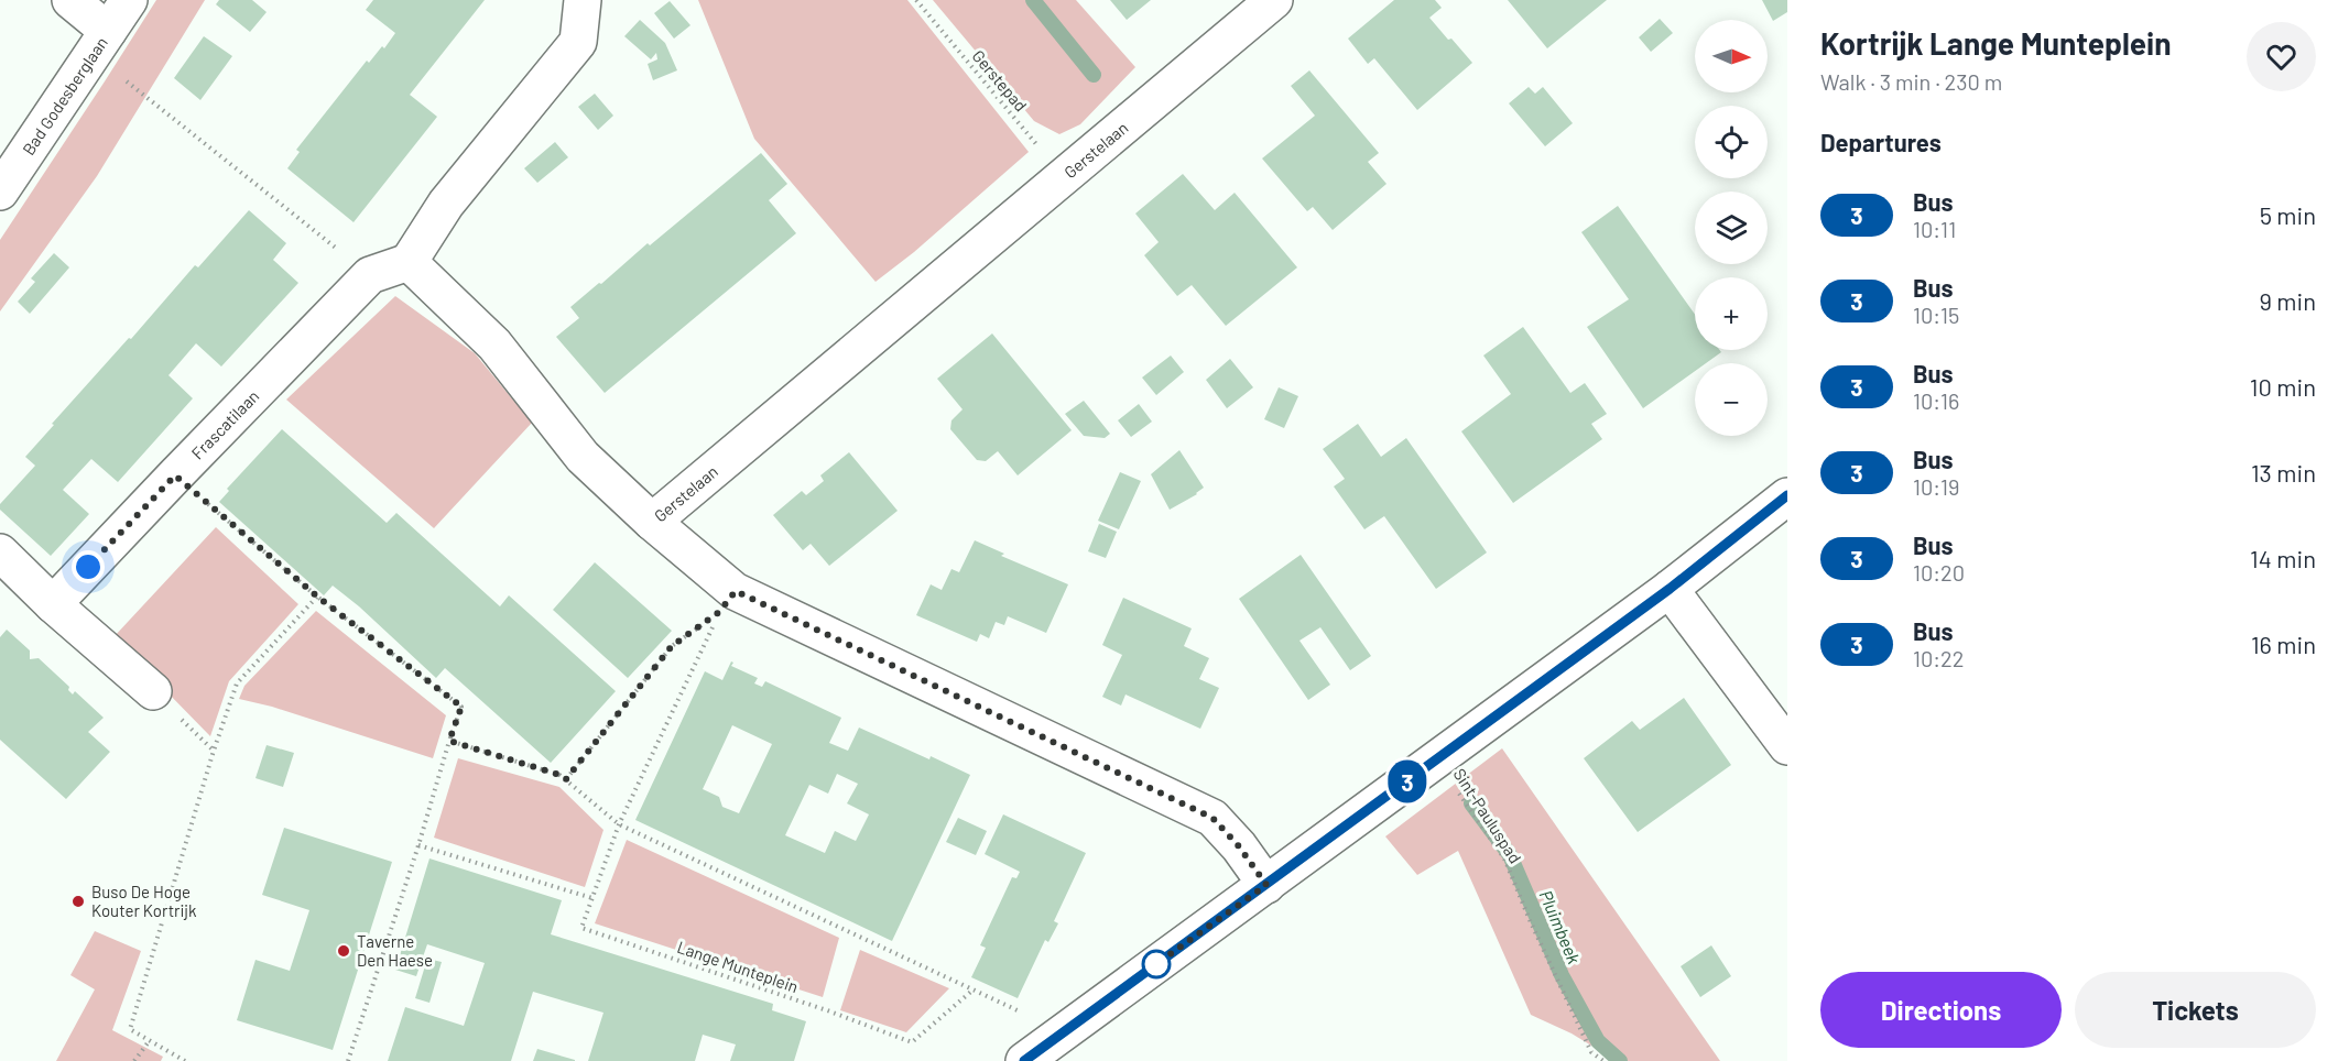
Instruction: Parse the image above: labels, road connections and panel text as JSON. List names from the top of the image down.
{
  "streets": {
    "street": ["Bad Godesberglaan", "Gerstelaan", "Frascatilaan"],
    "path": ["Gerstepad", "Sint-Pauluspad", "Lange Munteplein"]
  },
  "crossings": [
    ["Gerstepad", "Gerstelaan"],
    ["Gerstelaan", "Lange Munteplein"]
  ],
  "water": ["Pluimbeek"],
  "places": ["Buso De Hoge Kouter Kortrijk", "Taverne Den Haese"],
  "lines": ["bus line 3"],
  "north": "right",
  "page": {
    "on_map": "3",
    "heading": [
      ["Kortrijk Lange Munteplein", "Walk · 3 min · 230 m"],
      "Departures"
    ],
    "map_buttons": ["+", "−"],
    "list": [
      {
        "mark": "3",
        "name": "Bus",
        "note": "10:11",
        "value": "5 min"
      },
      {
        "mark": "3",
        "name": "Bus",
        "note": "10:15",
        "value": "9 min"
      },
      {
        "mark": "3",
        "name": "Bus",
        "note": "10:16",
        "value": "10 min"
      },
      {
        "mark": "3",
        "name": "Bus",
        "note": "10:19",
        "value": "13 min"
      },
      {
        "mark": "3",
        "name": "Bus",
        "note": "10:20",
        "value": "14 min"
      },
      {
        "mark": "3",
        "name": "Bus",
        "note": "10:22",
        "value": "16 min"
      }
    ],
    "buttons": ["Directions", "Tickets"]
  }
}
